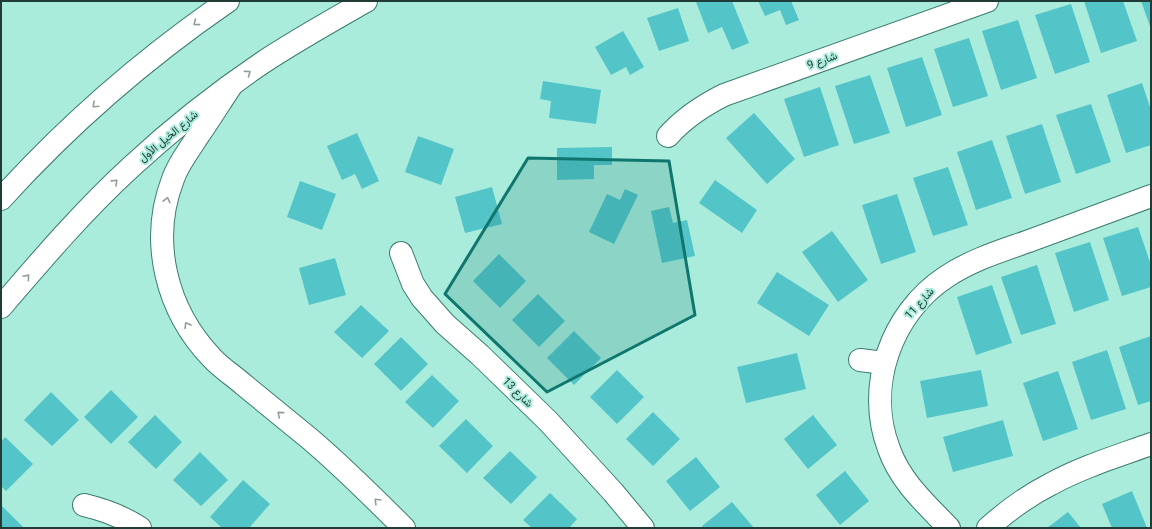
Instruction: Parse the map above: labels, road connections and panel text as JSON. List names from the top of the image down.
{
  "streets": {
    "street": [
      "شارع 9",
      "شارع الخيل الأول",
      "شارع 11",
      "شارع 13"
    ]
  }
}
